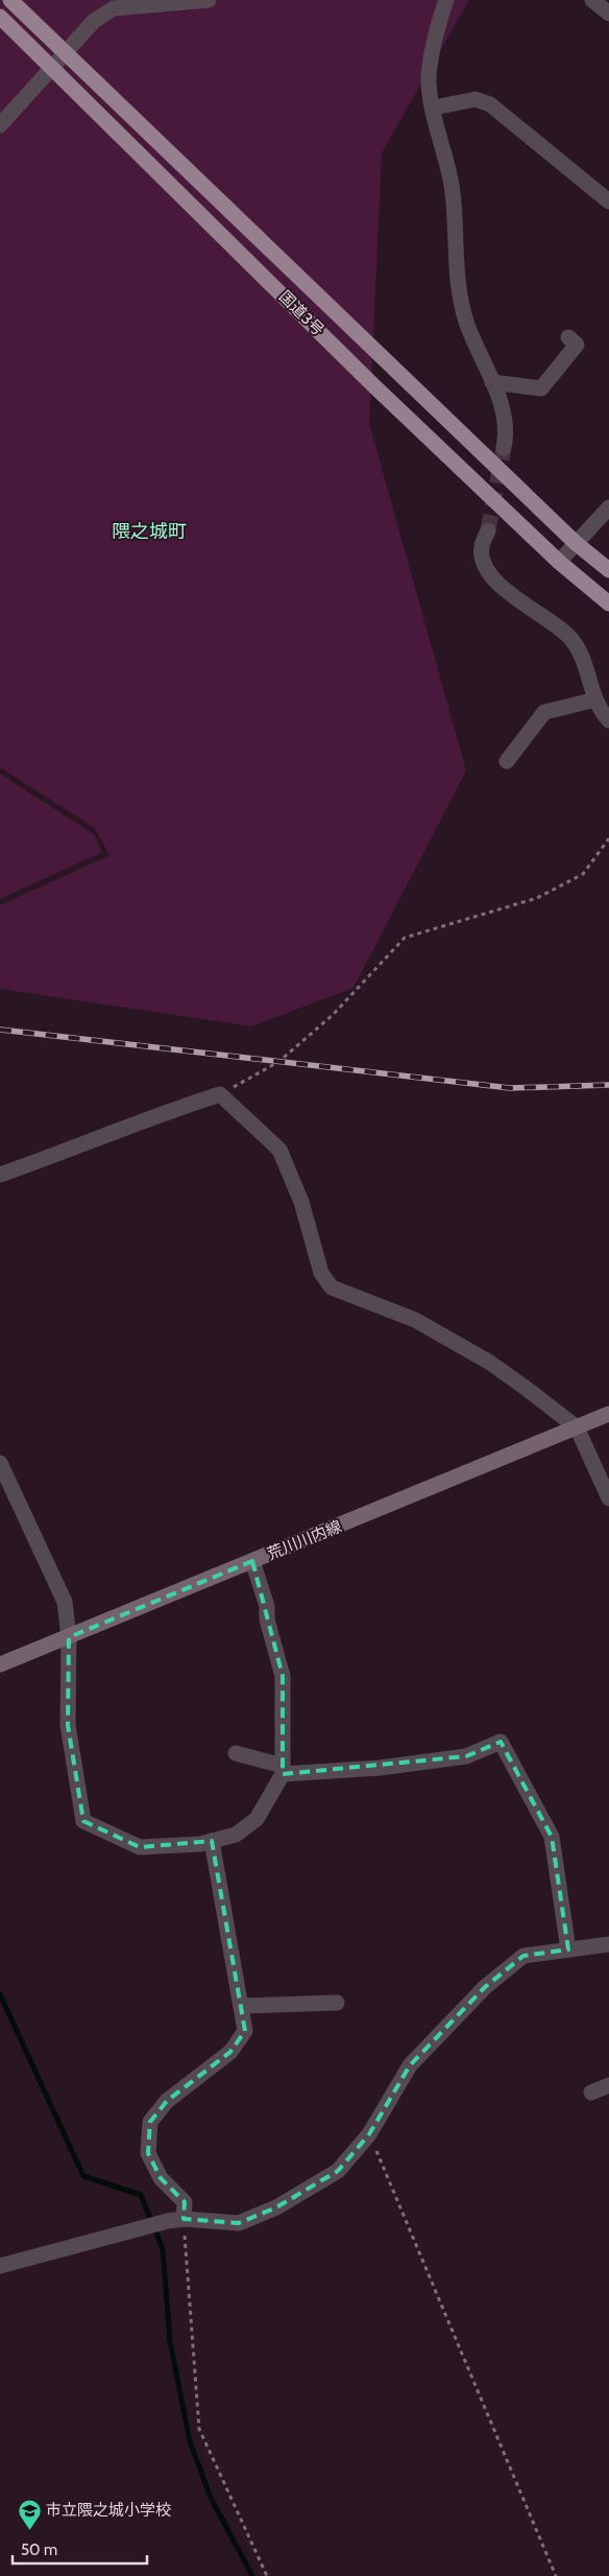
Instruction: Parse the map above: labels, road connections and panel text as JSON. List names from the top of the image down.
{
  "streets": {
    "highway": ["国道3号"],
    "main road": ["荒川川内線"]
  },
  "districts": ["隈之城町"],
  "places": {
    "school or university": ["市立隈之城小学校"]
  },
  "scale_bar": "50 m"
}
